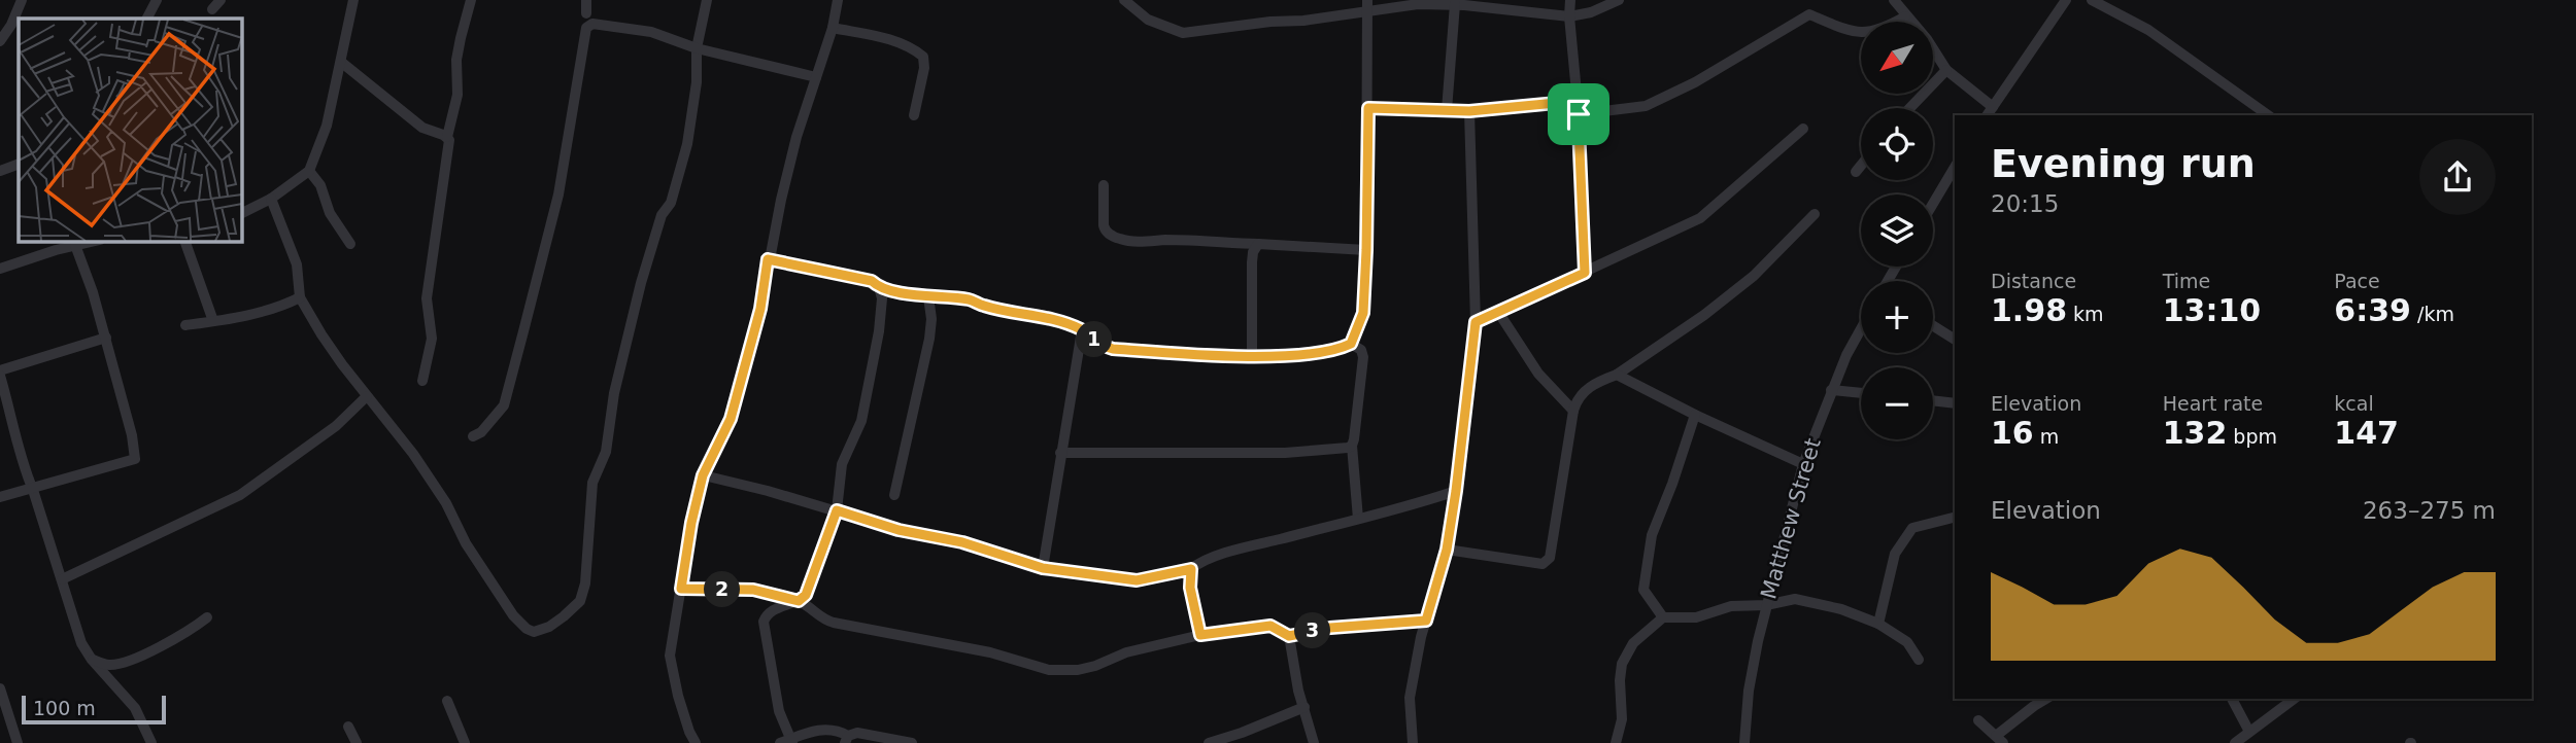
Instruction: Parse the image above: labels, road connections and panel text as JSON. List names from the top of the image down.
{
  "streets": {
    "street": ["Matthew Street"]
  },
  "scale_bar": "100 m",
  "north": "bottom left",
  "page": {
    "map_buttons": ["+", "−"],
    "heading": ["Evening run", "20:15"],
    "stats": [
      ["Distance", "1.98 km"],
      ["Time", "13:10"],
      ["Pace", "6:39 /km"],
      ["Elevation", "16 m"],
      ["Heart rate", "132 bpm"],
      ["kcal", "147"]
    ],
    "pins": ["1", "2", "3"],
    "chart": ["Elevation", "263–275 m"],
    "scale": "100 m"
  }
}
